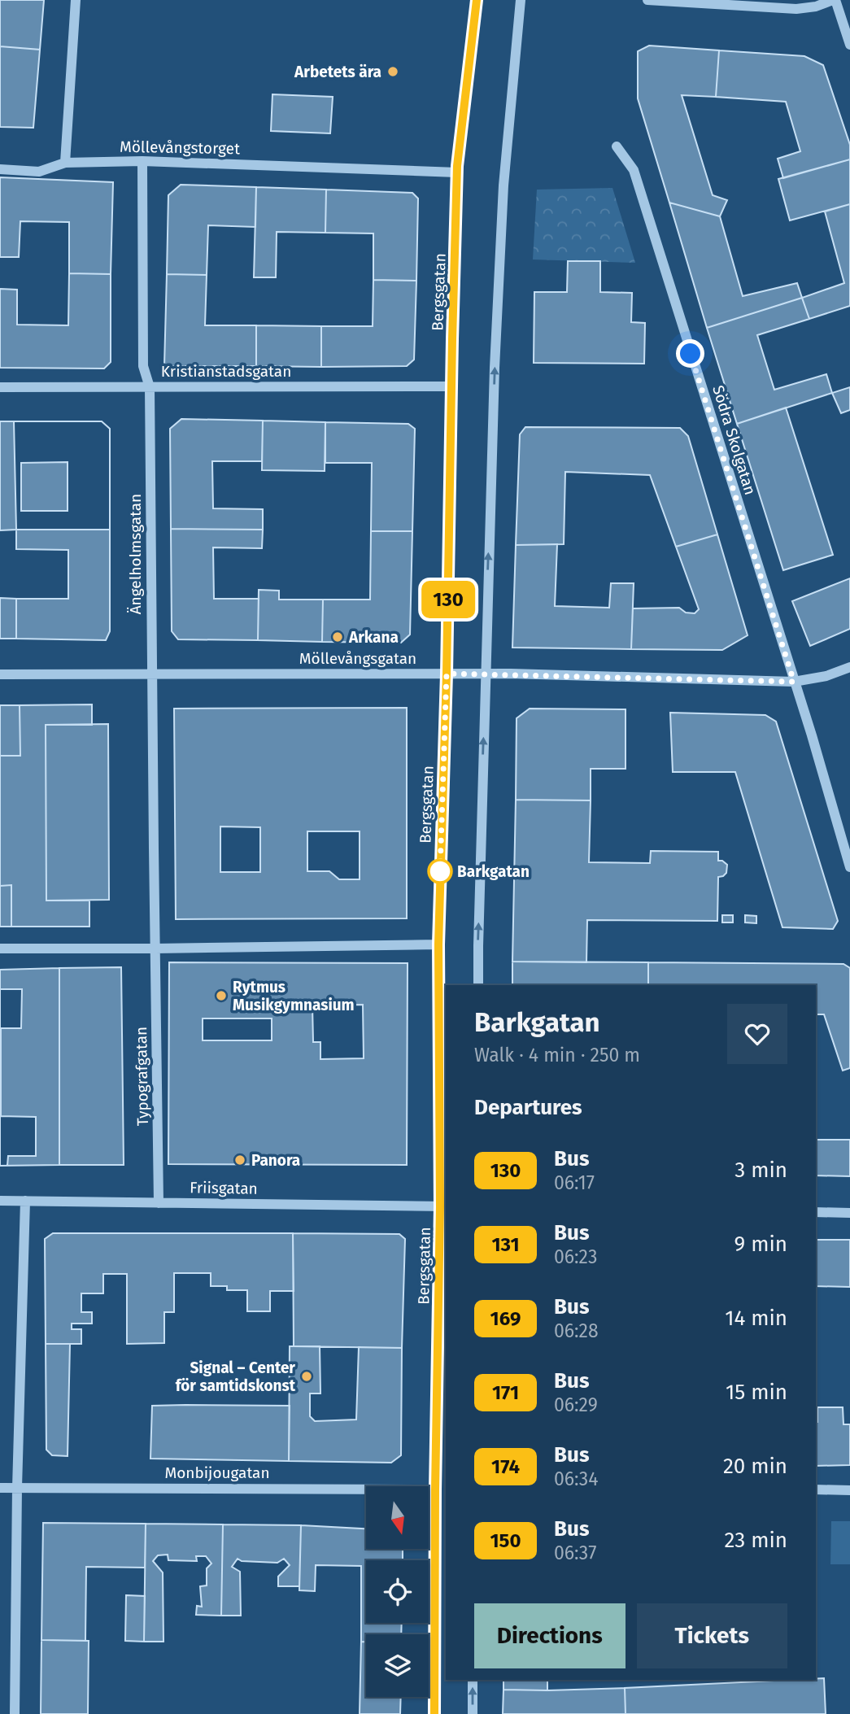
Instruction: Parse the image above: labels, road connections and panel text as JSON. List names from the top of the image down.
{
  "streets": {
    "street": [
      "Möllevångstorget",
      "Bergsgatan",
      "Kristianstadsgatan",
      "Södra Skolgatan",
      "Ängelholmsgatan",
      "Möllevångsgatan",
      "Typografgatan",
      "Friisgatan",
      "Monbijougatan"
    ]
  },
  "crossings": [
    ["Möllevångstorget", "Bergsgatan"],
    ["Möllevångstorget", "Ängelholmsgatan"],
    ["Bergsgatan", "Kristianstadsgatan"],
    ["Bergsgatan", "Möllevångsgatan"],
    ["Bergsgatan", "Friisgatan"],
    ["Bergsgatan", "Monbijougatan"],
    ["Kristianstadsgatan", "Ängelholmsgatan"],
    ["Södra Skolgatan", "Möllevångsgatan"],
    ["Ängelholmsgatan", "Möllevångsgatan"],
    ["Ängelholmsgatan", "Typografgatan"],
    ["Typografgatan", "Friisgatan"]
  ],
  "places": [
    "Arbetets ära",
    "Arkana",
    "Barkgatan",
    "Rytmus Musikgymnasium",
    "Panora",
    "Signal – Center för samtidskonst"
  ],
  "lines": ["bus line 130"],
  "north": "bottom",
  "page": {
    "on_map": "130",
    "heading": [
      ["Barkgatan", "Walk · 4 min · 250 m"],
      "Departures"
    ],
    "list": [
      {
        "mark": "130",
        "name": "Bus",
        "note": "06:17",
        "value": "3 min"
      },
      {
        "mark": "131",
        "name": "Bus",
        "note": "06:23",
        "value": "9 min"
      },
      {
        "mark": "169",
        "name": "Bus",
        "note": "06:28",
        "value": "14 min"
      },
      {
        "mark": "171",
        "name": "Bus",
        "note": "06:29",
        "value": "15 min"
      },
      {
        "mark": "174",
        "name": "Bus",
        "note": "06:34",
        "value": "20 min"
      },
      {
        "mark": "150",
        "name": "Bus",
        "note": "06:37",
        "value": "23 min"
      }
    ],
    "buttons": ["Directions", "Tickets"]
  }
}
